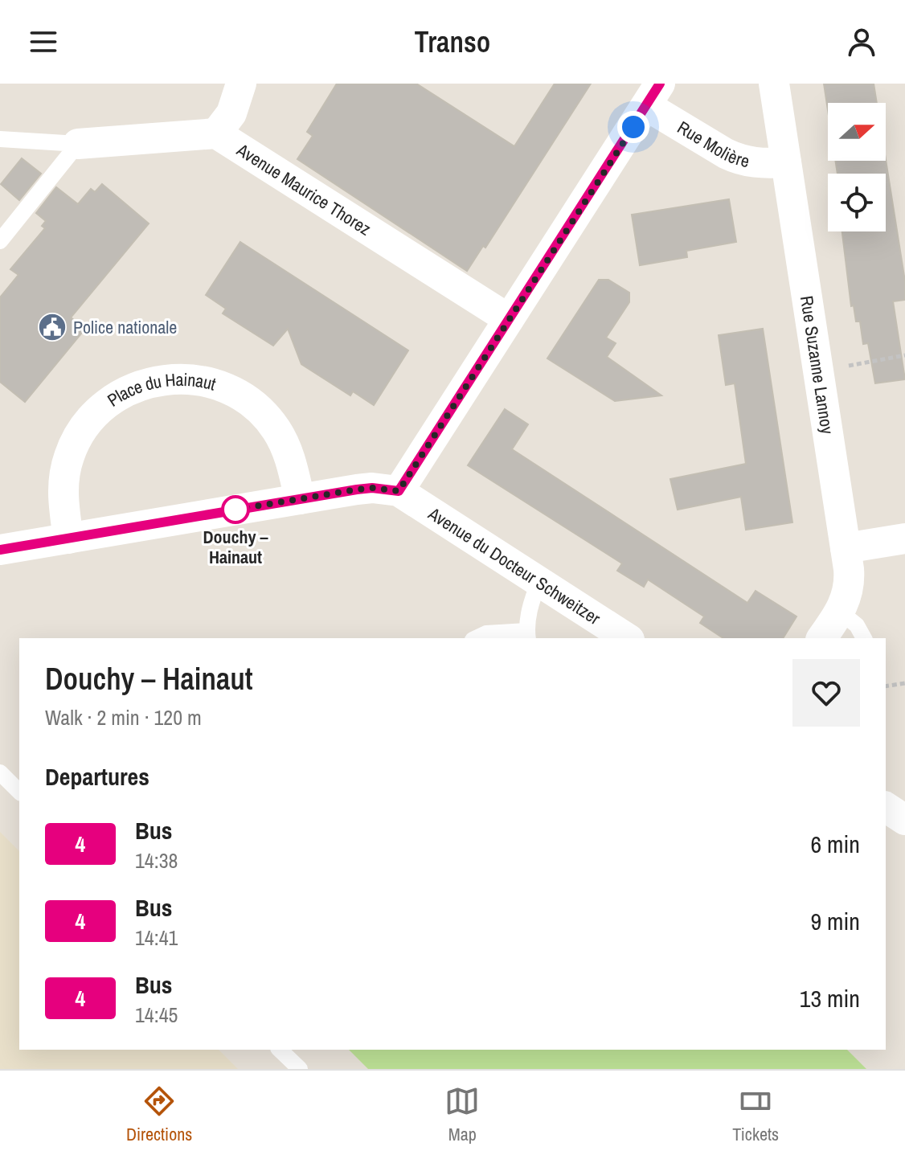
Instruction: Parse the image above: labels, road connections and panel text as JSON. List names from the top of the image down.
{
  "streets": {
    "street": [
      "Rue Molière",
      "Avenue Maurice Thorez",
      "Rue Suzanne Lannoy",
      "Place du Hainaut",
      "Avenue du Docteur Schweitzer"
    ]
  },
  "crossings": [
    ["Rue Molière", "Avenue Maurice Thorez"],
    ["Rue Molière", "Rue Suzanne Lannoy"],
    ["Rue Molière", "Avenue du Docteur Schweitzer"]
  ],
  "places": {
    "public building": ["Police nationale"],
    "other": ["Douchy – Hainaut"]
  },
  "lines": ["bus line 4"],
  "north": "right",
  "page": {
    "header": "Transo",
    "heading": [
      ["Douchy – Hainaut", "Walk · 2 min · 120 m"],
      "Departures"
    ],
    "list": [
      {
        "mark": "4",
        "name": "Bus",
        "note": "14:38",
        "value": "6 min"
      },
      {
        "mark": "4",
        "name": "Bus",
        "note": "14:41",
        "value": "9 min"
      },
      {
        "mark": "4",
        "name": "Bus",
        "note": "14:45",
        "value": "13 min"
      }
    ],
    "tabs": ["Directions", "Map", "Tickets"]
  }
}
